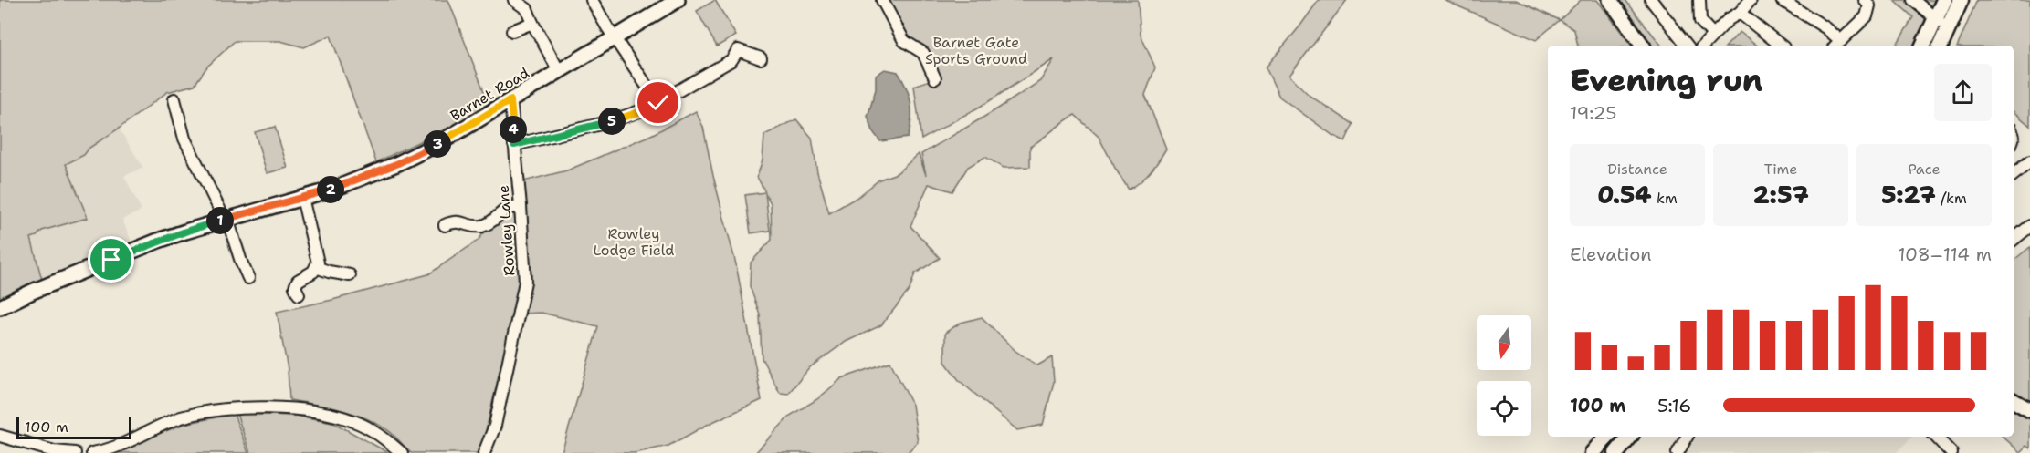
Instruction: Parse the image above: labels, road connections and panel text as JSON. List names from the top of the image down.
{
  "streets": {
    "main road": ["Barnet Road"],
    "street": ["Rowley Lane"]
  },
  "crossings": [
    ["Barnet Road", "Rowley Lane"]
  ],
  "parks": ["Barnet Gate Sports Ground", "Rowley Lodge Field"],
  "scale_bar": "100 m",
  "north": "bottom",
  "page": {
    "heading": ["Evening run", "19:25"],
    "pins": [
      "5",
      "4",
      "3",
      "2",
      "1"
    ],
    "stats": [
      ["Distance", "0.54 km"],
      ["Time", "2:57"],
      ["Pace", "5:27 /km"]
    ],
    "chart": ["Elevation", "108–114 m"],
    "list": [
      {
        "name": "100 m",
        "note": "5:16"
      }
    ],
    "scale": "100 m"
  }
}
